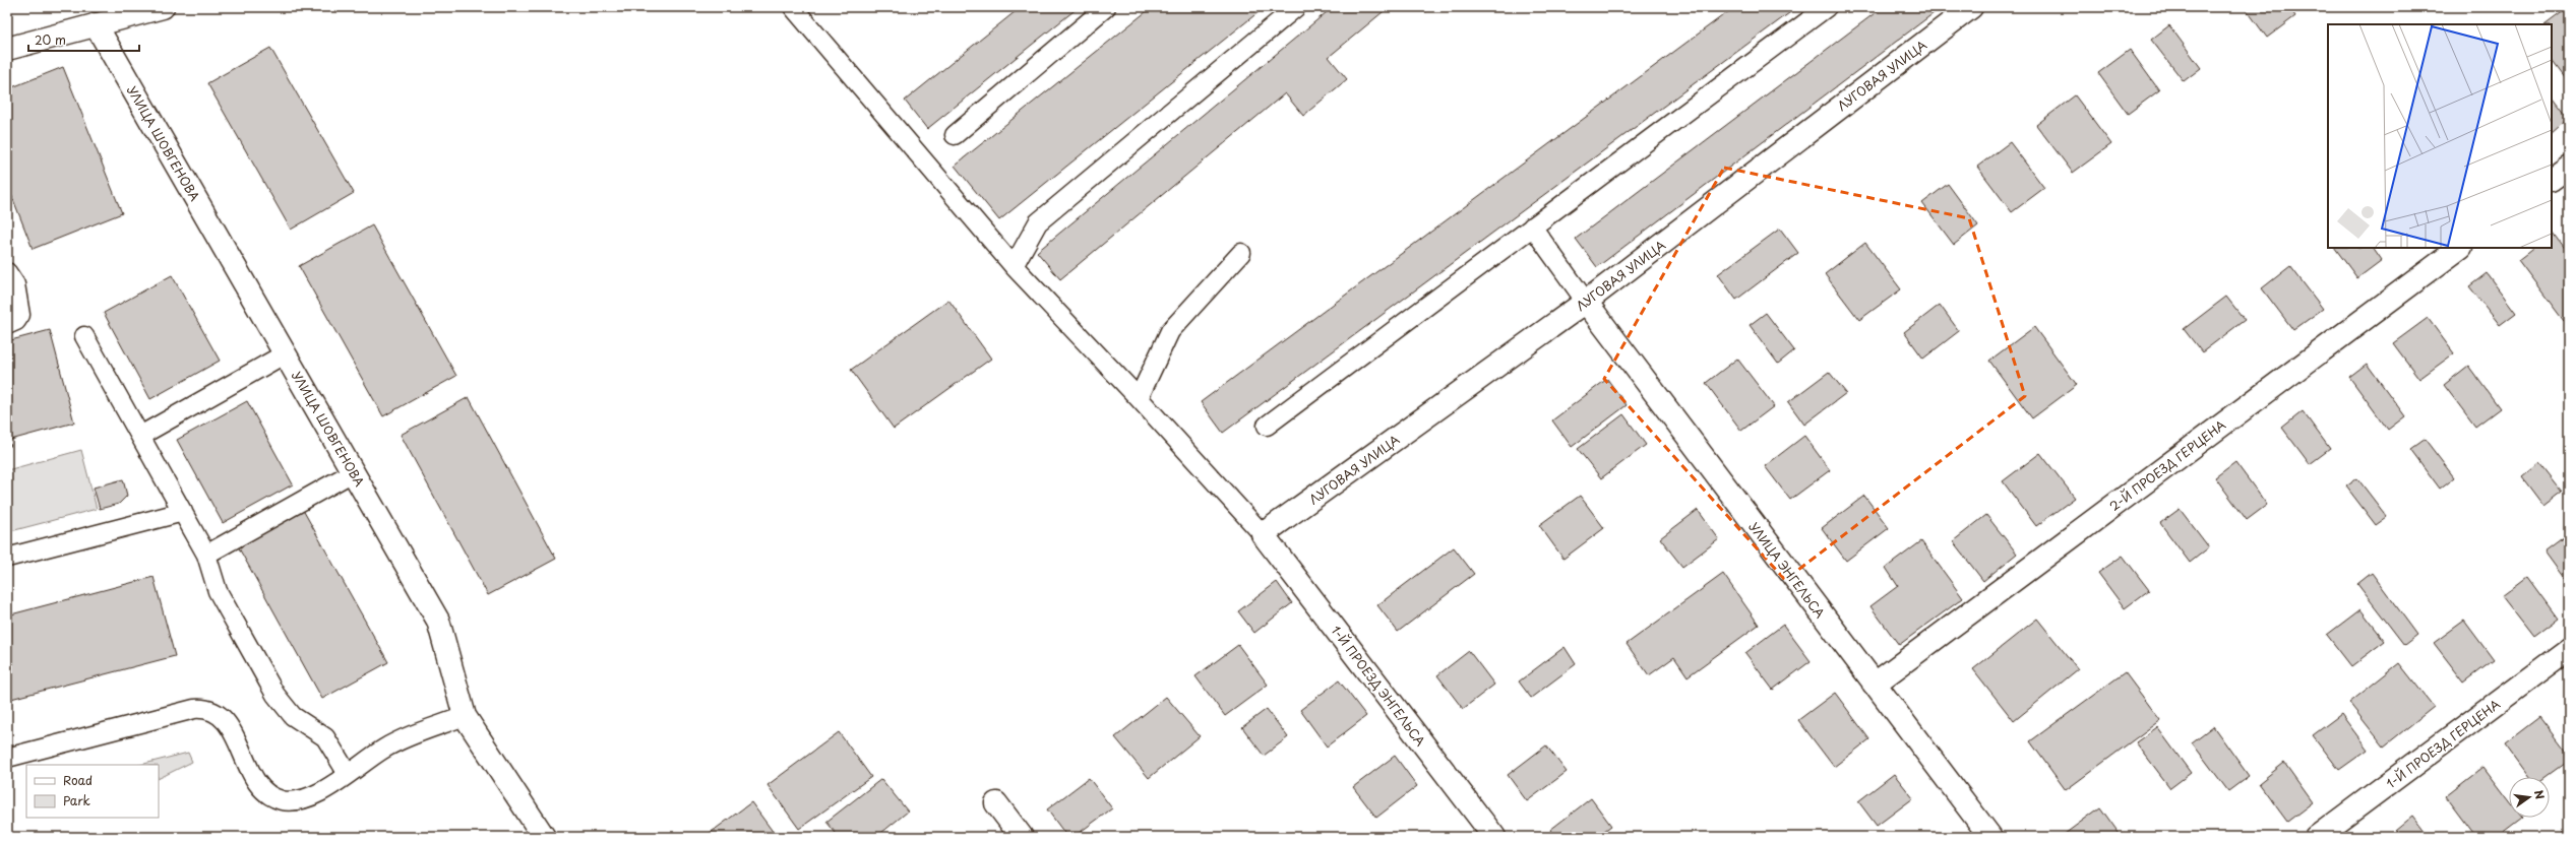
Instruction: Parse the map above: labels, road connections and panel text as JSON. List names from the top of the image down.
{
  "streets": {
    "street": [
      "ЛУГОВАЯ УЛИЦА",
      "УЛИЦА ШОВГЕНОВА",
      "2-Й ПРОЕЗД ГЕРЦЕНА",
      "УЛИЦА ЭНГЕЛЬСА",
      "1-Й ПРОЕЗД ЭНГЕЛЬСА",
      "1-Й ПРОЕЗД ГЕРЦЕНА"
    ]
  },
  "crossings": [
    ["ЛУГОВАЯ УЛИЦА", "УЛИЦА ЭНГЕЛЬСА"],
    ["ЛУГОВАЯ УЛИЦА", "1-Й ПРОЕЗД ЭНГЕЛЬСА"],
    ["2-Й ПРОЕЗД ГЕРЦЕНА", "УЛИЦА ЭНГЕЛЬСА"]
  ],
  "legend": ["Road", "Park"],
  "scale_bar": "20 m",
  "north": "right"
}
